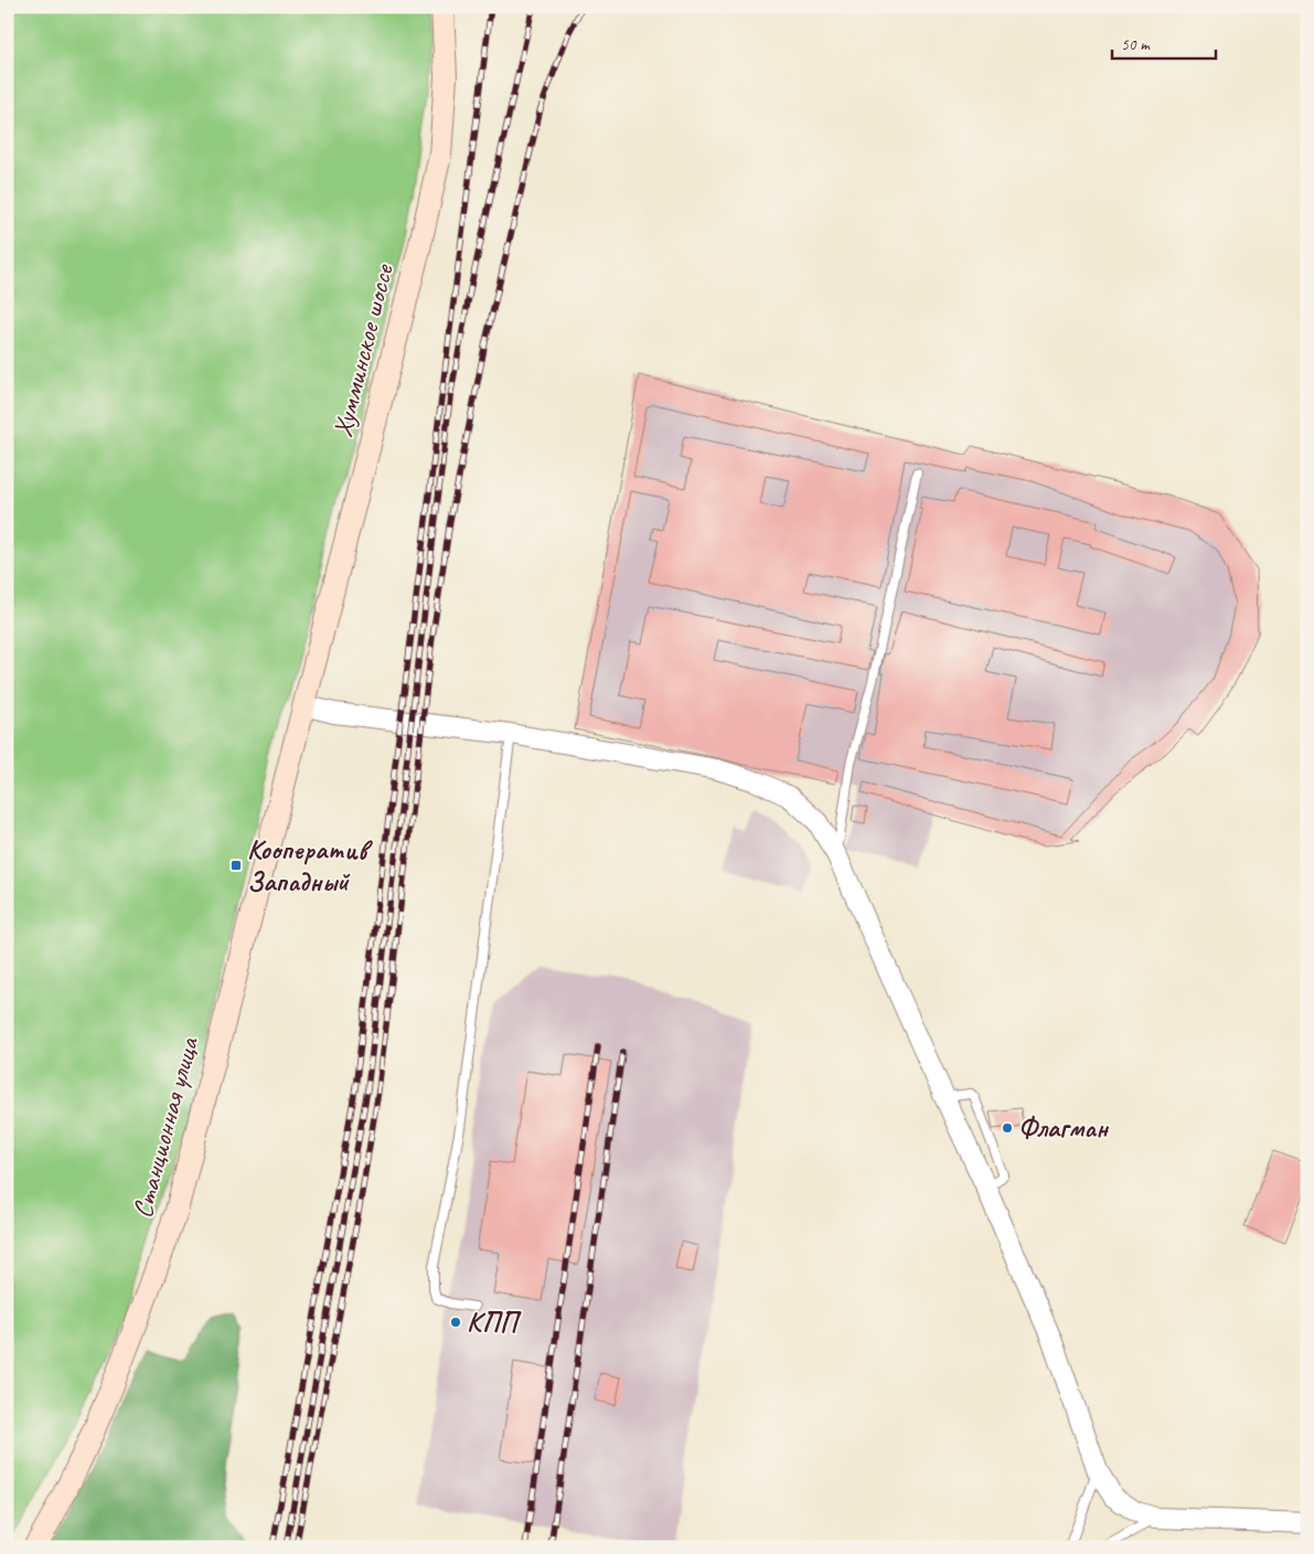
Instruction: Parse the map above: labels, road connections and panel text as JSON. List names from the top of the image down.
{
  "streets": {
    "main road": ["Хумминское шоссе", "Станционная улица"]
  },
  "crossings": [
    ["Хумминское шоссе", "Станционная улица"]
  ],
  "places": {
    "transit": ["Кооператив Западный"],
    "other": ["Флагман", "КПП"]
  },
  "scale_bar": "50 m"
}
